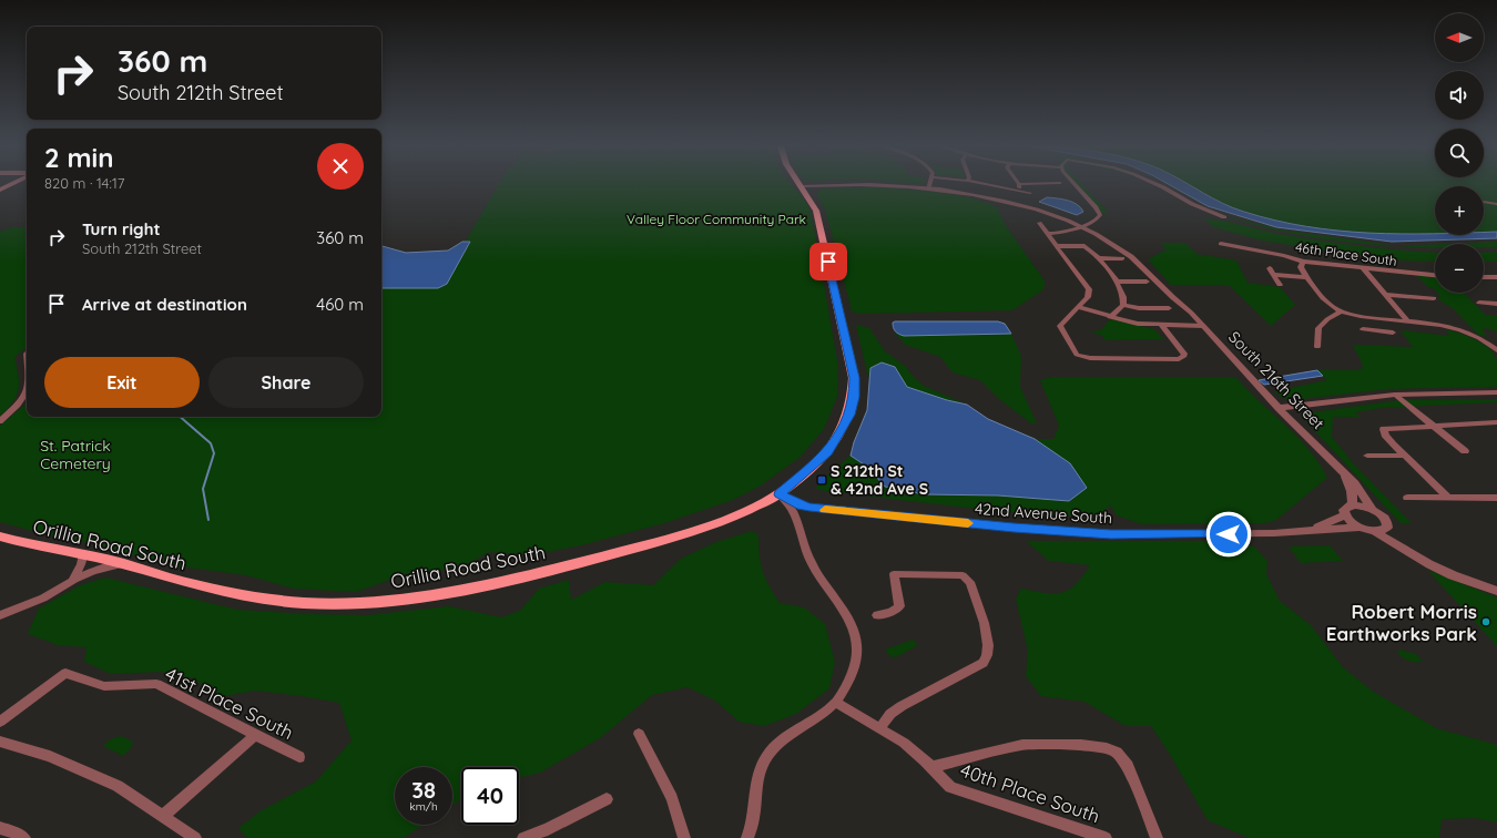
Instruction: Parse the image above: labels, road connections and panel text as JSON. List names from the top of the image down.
{
  "streets": {
    "main road": ["Orillia Road South"],
    "street": [
      "46th Place South",
      "South 216th Street",
      "42nd Avenue South",
      "41st Place South",
      "40th Place South"
    ]
  },
  "crossings": [
    ["42nd Avenue South", "Orillia Road South"]
  ],
  "parks": ["Valley Floor Community Park", "St. Patrick Cemetery"],
  "places": {
    "transit": ["S 212th St & 42nd Ave S"],
    "other": ["Robert Morris Earthworks Park"]
  },
  "north": "left",
  "page": {
    "map_buttons": ["+", "−"],
    "turn": ["360 m", "South 212th Street"],
    "heading": ["2 min", "820 m · 14:17"],
    "list": [
      {
        "name": "Turn right",
        "note": "South 212th Street",
        "value": "360 m"
      },
      {
        "name": "Arrive at destination",
        "value": "460 m"
      }
    ],
    "buttons": ["Exit", "Share"],
    "speed": "38 km/h",
    "limit": "40"
  }
}
